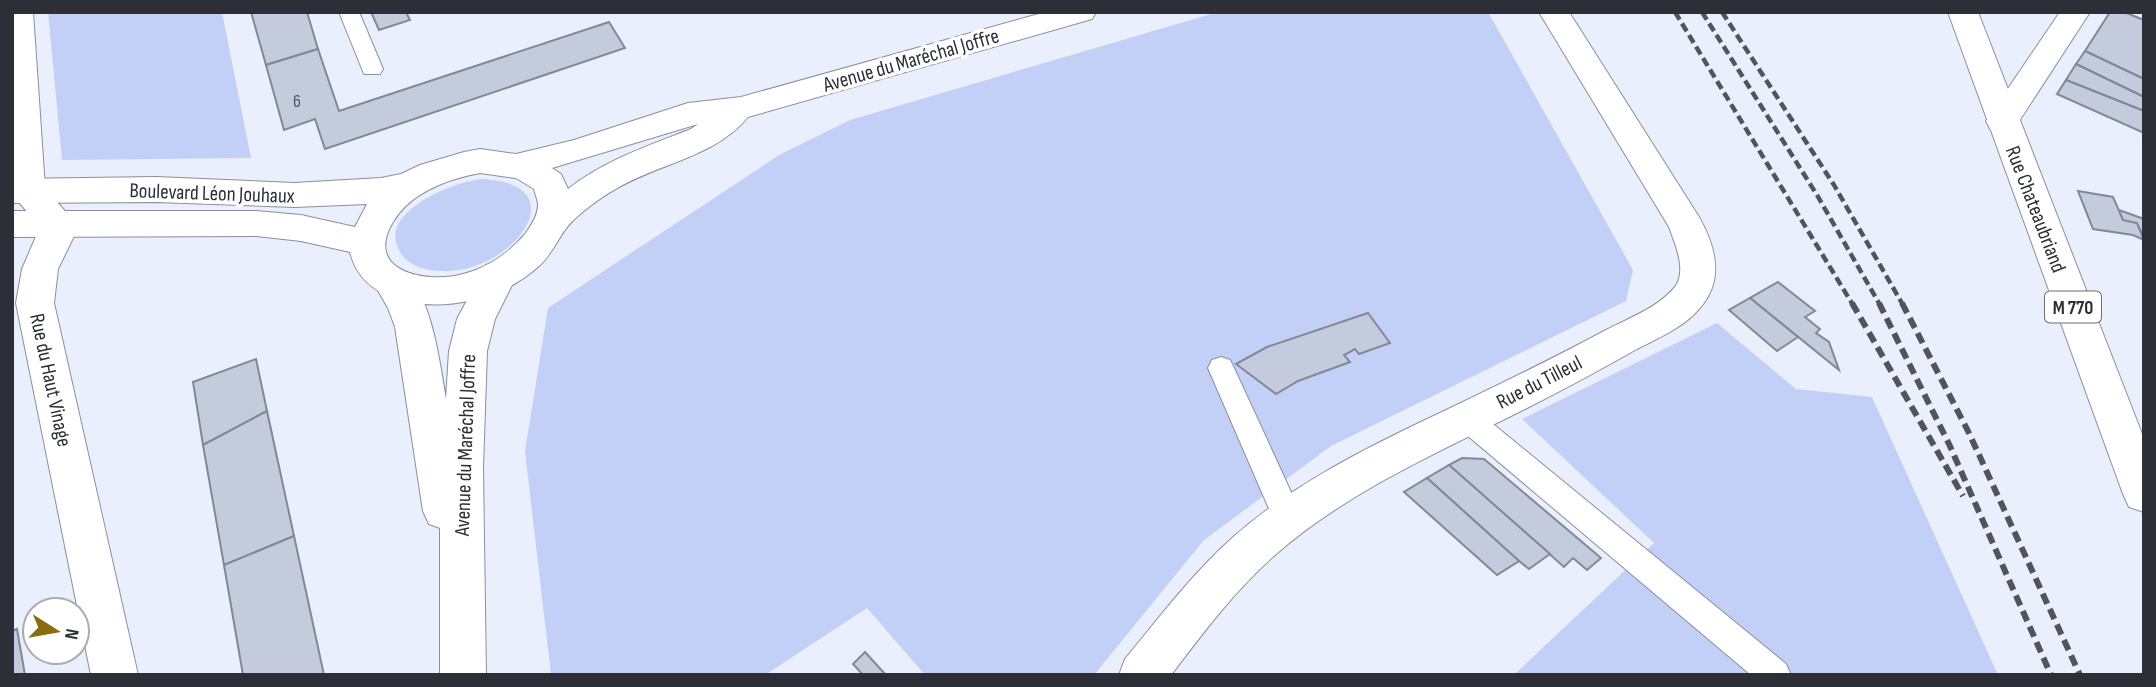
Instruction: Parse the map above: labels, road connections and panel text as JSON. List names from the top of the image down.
{
  "streets": {
    "street": [
      "Avenue du Maréchal Joffre",
      "Boulevard Léon Jouhaux",
      "Rue Chateaubriand",
      "M 770",
      "Rue du Haut Vinage",
      "Rue du Tilleul"
    ]
  },
  "crossings": [
    ["Avenue du Maréchal Joffre", "Boulevard Léon Jouhaux"],
    ["Boulevard Léon Jouhaux", "Rue du Haut Vinage"],
    ["Rue Chateaubriand", "M 770"]
  ],
  "house_numbers": ["6"],
  "north": "right"
}
